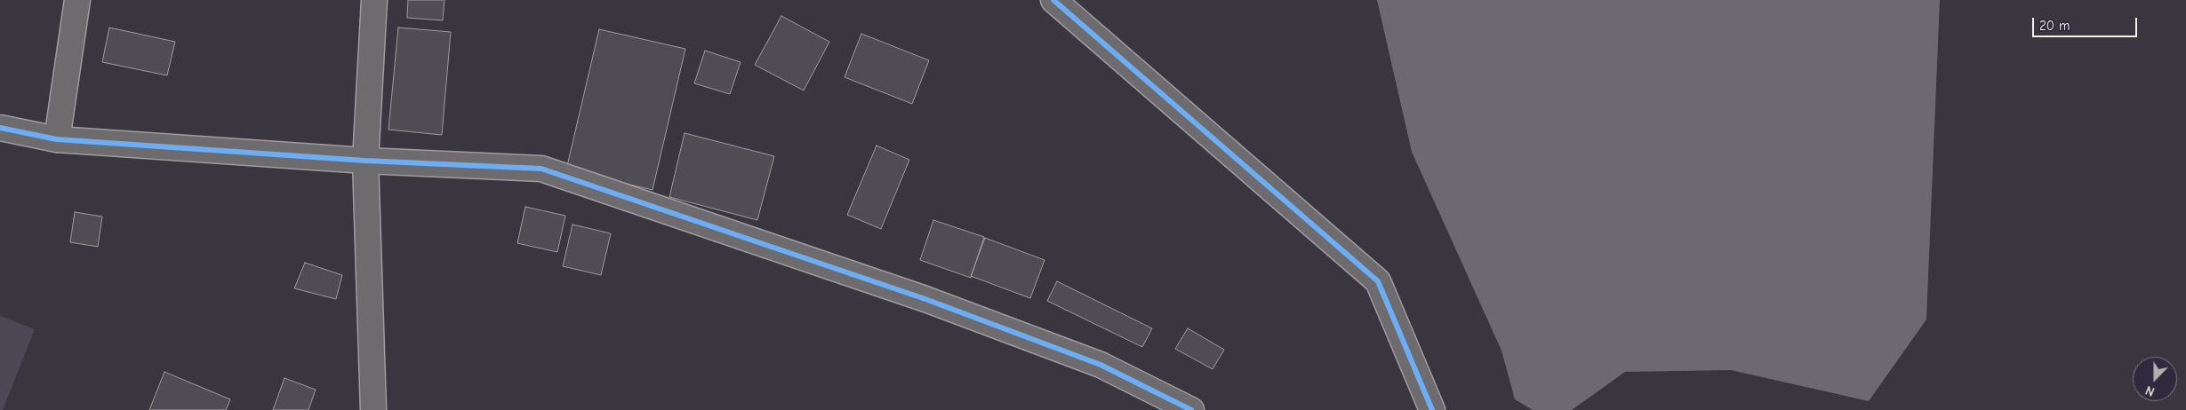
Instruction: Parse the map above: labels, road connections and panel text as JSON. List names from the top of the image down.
{
  "scale_bar": "20 m",
  "north": "bottom"
}
